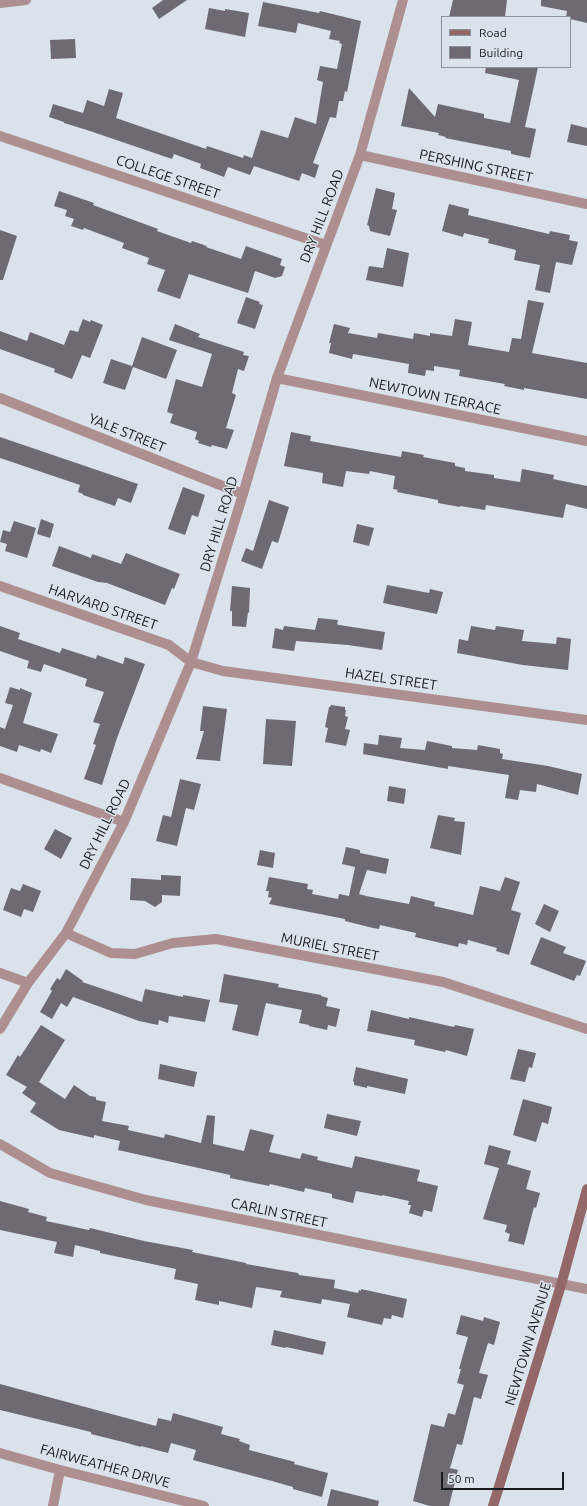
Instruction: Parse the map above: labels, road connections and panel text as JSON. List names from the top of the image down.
{
  "streets": {
    "main road": ["NEWTOWN AVENUE"],
    "street": [
      "PERSHING STREET",
      "COLLEGE STREET",
      "DRY HILL ROAD",
      "NEWTOWN TERRACE",
      "YALE STREET",
      "HARVARD STREET",
      "HAZEL STREET",
      "MURIEL STREET",
      "CARLIN STREET",
      "FAIRWEATHER DRIVE"
    ]
  },
  "crossings": [
    ["PERSHING STREET", "DRY HILL ROAD"],
    ["COLLEGE STREET", "DRY HILL ROAD"],
    ["DRY HILL ROAD", "NEWTOWN TERRACE"],
    ["DRY HILL ROAD", "YALE STREET"],
    ["DRY HILL ROAD", "HARVARD STREET"],
    ["DRY HILL ROAD", "HAZEL STREET"],
    ["DRY HILL ROAD", "MURIEL STREET"],
    ["HARVARD STREET", "HAZEL STREET"],
    ["CARLIN STREET", "NEWTOWN AVENUE"]
  ],
  "legend": ["Road", "Building"],
  "scale_bar": "50 m"
}
